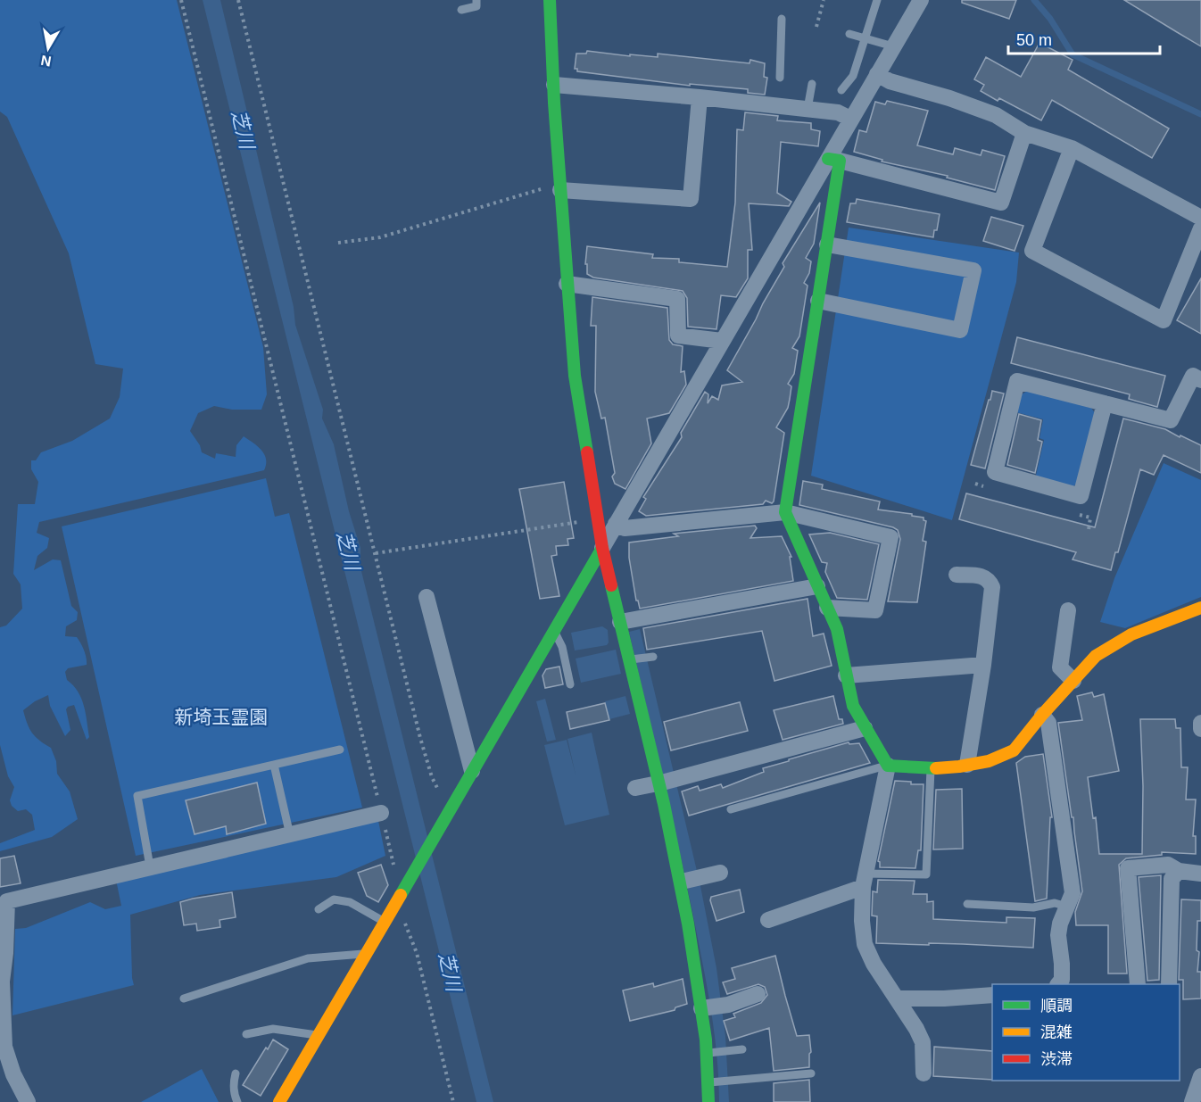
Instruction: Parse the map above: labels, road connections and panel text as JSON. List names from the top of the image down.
{
  "water": ["芝川"],
  "parks": ["新埼玉霊園"],
  "legend": ["順調", "混雑", "渋滞"],
  "scale_bar": "50 m",
  "north": "bottom"
}
